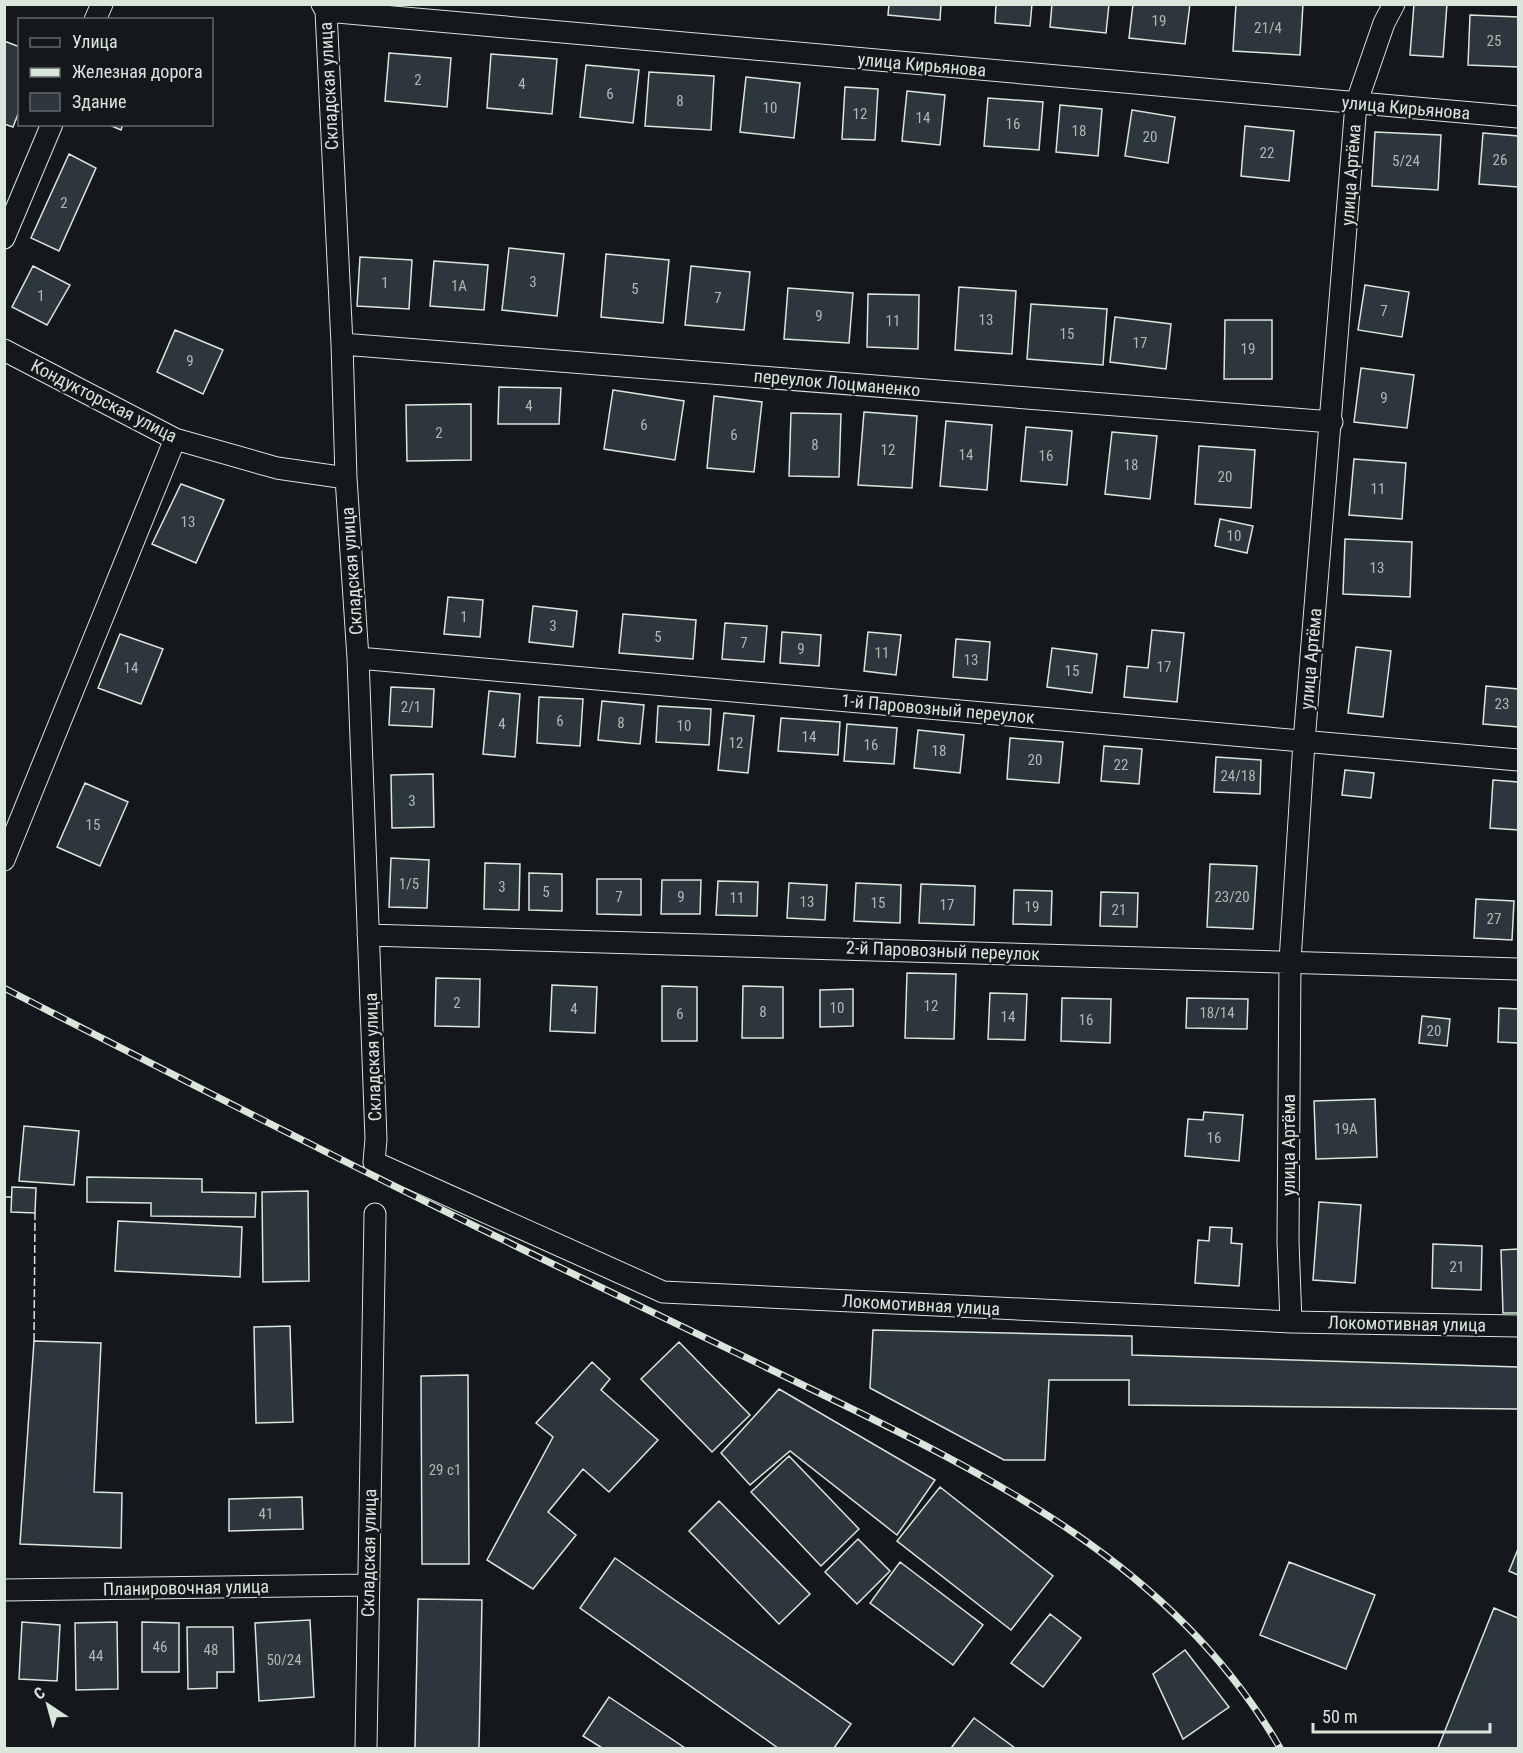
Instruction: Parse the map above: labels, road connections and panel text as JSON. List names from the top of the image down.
{
  "streets": {
    "street": [
      "улица Кирьянова",
      "Складская улица",
      "улица Артёма",
      "переулок Лоцманенко",
      "Кондукторская улица",
      "1-й Паровозный переулок",
      "2-й Паровозный переулок",
      "Локомотивная улица",
      "Планировочная улица"
    ]
  },
  "crossings": [
    ["улица Кирьянова", "Складская улица"],
    ["улица Кирьянова", "улица Артёма"],
    ["Складская улица", "переулок Лоцманенко"],
    ["Складская улица", "Кондукторская улица"],
    ["Складская улица", "1-й Паровозный переулок"],
    ["Складская улица", "2-й Паровозный переулок"],
    ["Складская улица", "Локомотивная улица"],
    ["Складская улица", "Планировочная улица"],
    ["улица Артёма", "переулок Лоцманенко"],
    ["улица Артёма", "1-й Паровозный переулок"],
    ["улица Артёма", "2-й Паровозный переулок"],
    ["улица Артёма", "Локомотивная улица"]
  ],
  "house_numbers": [
    "19",
    "21/4",
    "25",
    "2",
    "4",
    "6",
    "8",
    "10",
    "12",
    "14",
    "16",
    "18",
    "20",
    "22",
    "26",
    "5/24",
    "2",
    "3",
    "1",
    "1А",
    "5",
    "1",
    "7",
    "7",
    "9",
    "13",
    "11",
    "15",
    "17",
    "19",
    "9",
    "9",
    "4",
    "6",
    "2",
    "6",
    "8",
    "12",
    "14",
    "16",
    "18",
    "20",
    "11",
    "13",
    "10",
    "13",
    "1",
    "3",
    "5",
    "7",
    "9",
    "11",
    "13",
    "17",
    "14",
    "15",
    "23",
    "2/1",
    "6",
    "8",
    "4",
    "10",
    "14",
    "12",
    "16",
    "18",
    "20",
    "22",
    "24/18",
    "3",
    "15",
    "1/5",
    "3",
    "5",
    "7",
    "9",
    "23/20",
    "11",
    "13",
    "15",
    "17",
    "19",
    "21",
    "27",
    "2",
    "12",
    "10",
    "4",
    "8",
    "18/14",
    "6",
    "14",
    "16",
    "20",
    "19А",
    "16",
    "21",
    "29 с1",
    "41",
    "46",
    "48",
    "44",
    "50/24"
  ],
  "legend": ["Улица", "Железная дорога", "Здание"],
  "scale_bar": "50 m",
  "north": "top left"
}
